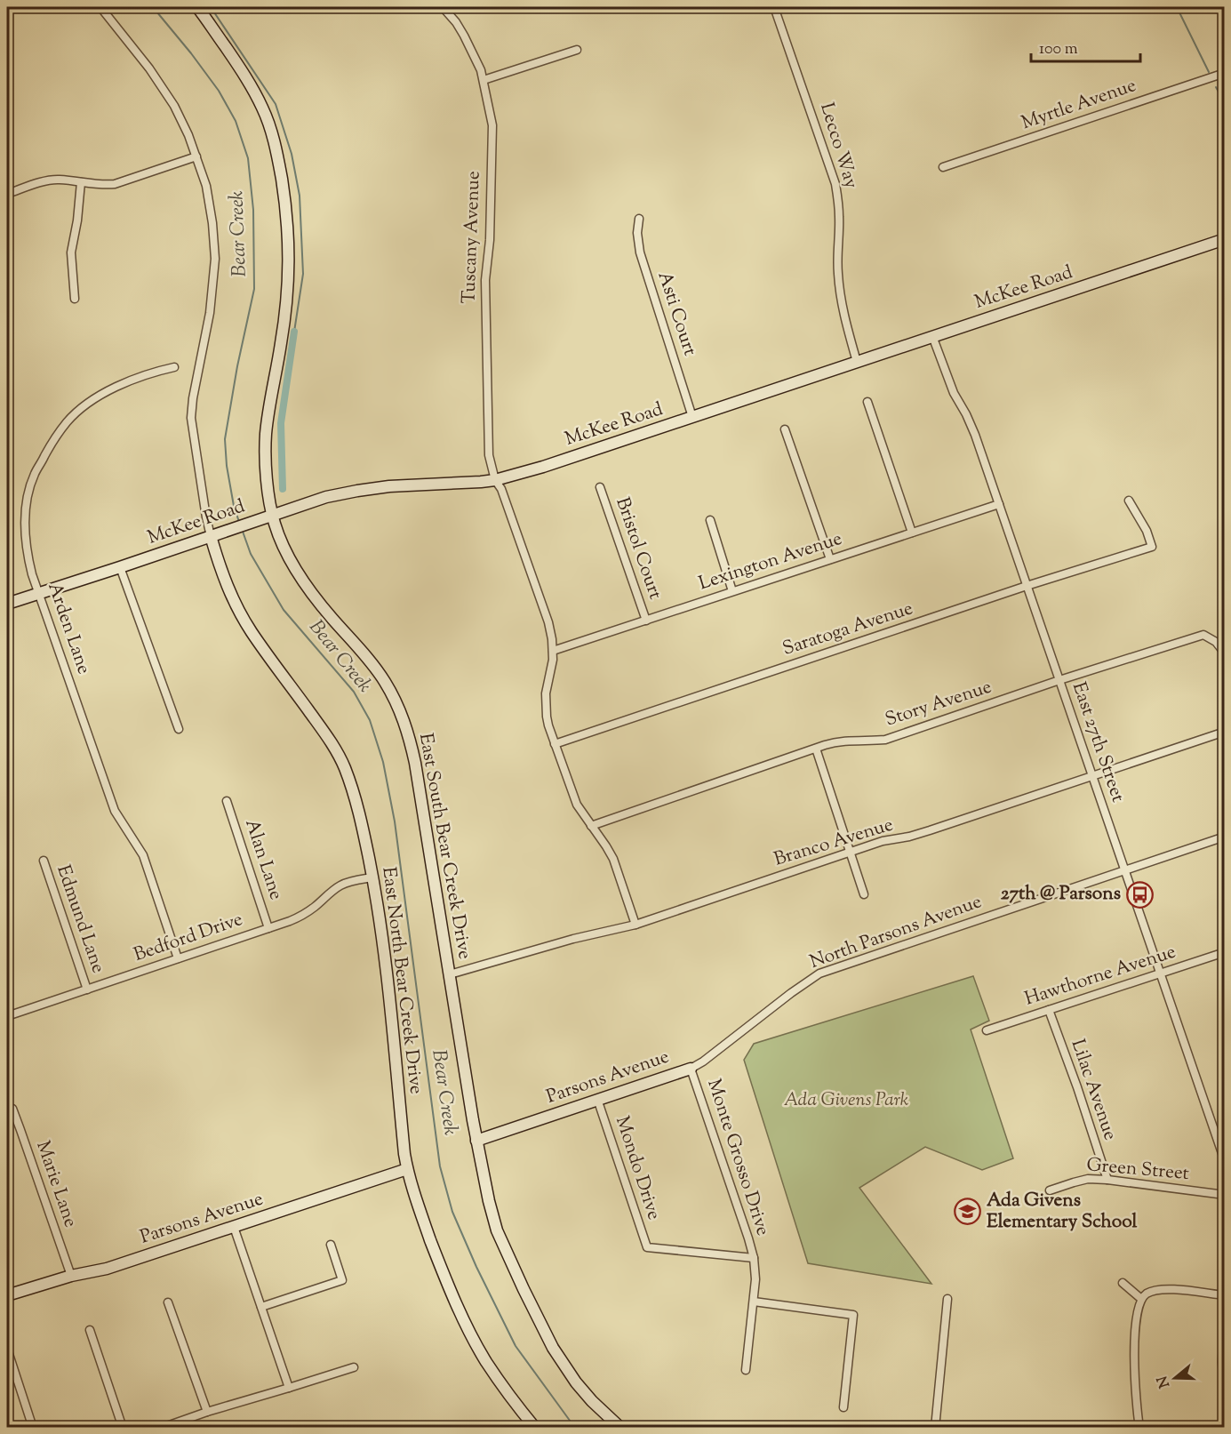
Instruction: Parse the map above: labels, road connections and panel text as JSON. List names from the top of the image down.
{
  "streets": {
    "street": [
      "Myrtle Avenue",
      "Lecco Way",
      "Tuscany Avenue",
      "McKee Road",
      "Asti Court",
      "Bristol Court",
      "Lexington Avenue",
      "Arden Lane",
      "Saratoga Avenue",
      "Story Avenue",
      "East 27th Street",
      "Branco Avenue",
      "East South Bear Creek Drive",
      "Alan Lane",
      "Edmund Lane",
      "North Parsons Avenue",
      "Bedford Drive",
      "Hawthorne Avenue",
      "East North Bear Creek Drive",
      "Parsons Avenue",
      "Lilac Avenue",
      "Monte Grosso Drive",
      "Mondo Drive",
      "Green Street",
      "Marie Lane"
    ]
  },
  "crossings": [
    ["Lecco Way", "McKee Road"],
    ["Tuscany Avenue", "McKee Road"],
    ["Tuscany Avenue", "Lexington Avenue"],
    ["Tuscany Avenue", "Saratoga Avenue"],
    ["Tuscany Avenue", "Story Avenue"],
    ["Tuscany Avenue", "Branco Avenue"],
    ["McKee Road", "Asti Court"],
    ["McKee Road", "Arden Lane"],
    ["McKee Road", "East 27th Street"],
    ["McKee Road", "East South Bear Creek Drive"],
    ["McKee Road", "East North Bear Creek Drive"],
    ["Bristol Court", "Lexington Avenue"],
    ["Lexington Avenue", "East 27th Street"],
    ["Arden Lane", "Bedford Drive"],
    ["Saratoga Avenue", "East 27th Street"],
    ["Story Avenue", "East 27th Street"],
    ["East 27th Street", "Branco Avenue"],
    ["East 27th Street", "North Parsons Avenue"],
    ["East 27th Street", "Hawthorne Avenue"],
    ["Branco Avenue", "East South Bear Creek Drive"],
    ["East South Bear Creek Drive", "Parsons Avenue"],
    ["Alan Lane", "Bedford Drive"],
    ["Edmund Lane", "Bedford Drive"],
    ["North Parsons Avenue", "Parsons Avenue"],
    ["North Parsons Avenue", "Monte Grosso Drive"],
    ["Bedford Drive", "East North Bear Creek Drive"],
    ["Hawthorne Avenue", "Lilac Avenue"],
    ["East North Bear Creek Drive", "Parsons Avenue"],
    ["Parsons Avenue", "Monte Grosso Drive"],
    ["Parsons Avenue", "Mondo Drive"],
    ["Parsons Avenue", "Marie Lane"],
    ["Lilac Avenue", "Green Street"],
    ["Monte Grosso Drive", "Mondo Drive"]
  ],
  "water": ["Bear Creek"],
  "parks": ["Ada Givens Park"],
  "places": {
    "bus stop": ["27th @ Parsons"],
    "school or university": ["Ada Givens Elementary School"]
  },
  "scale_bar": "100 m",
  "north": "left"
}
